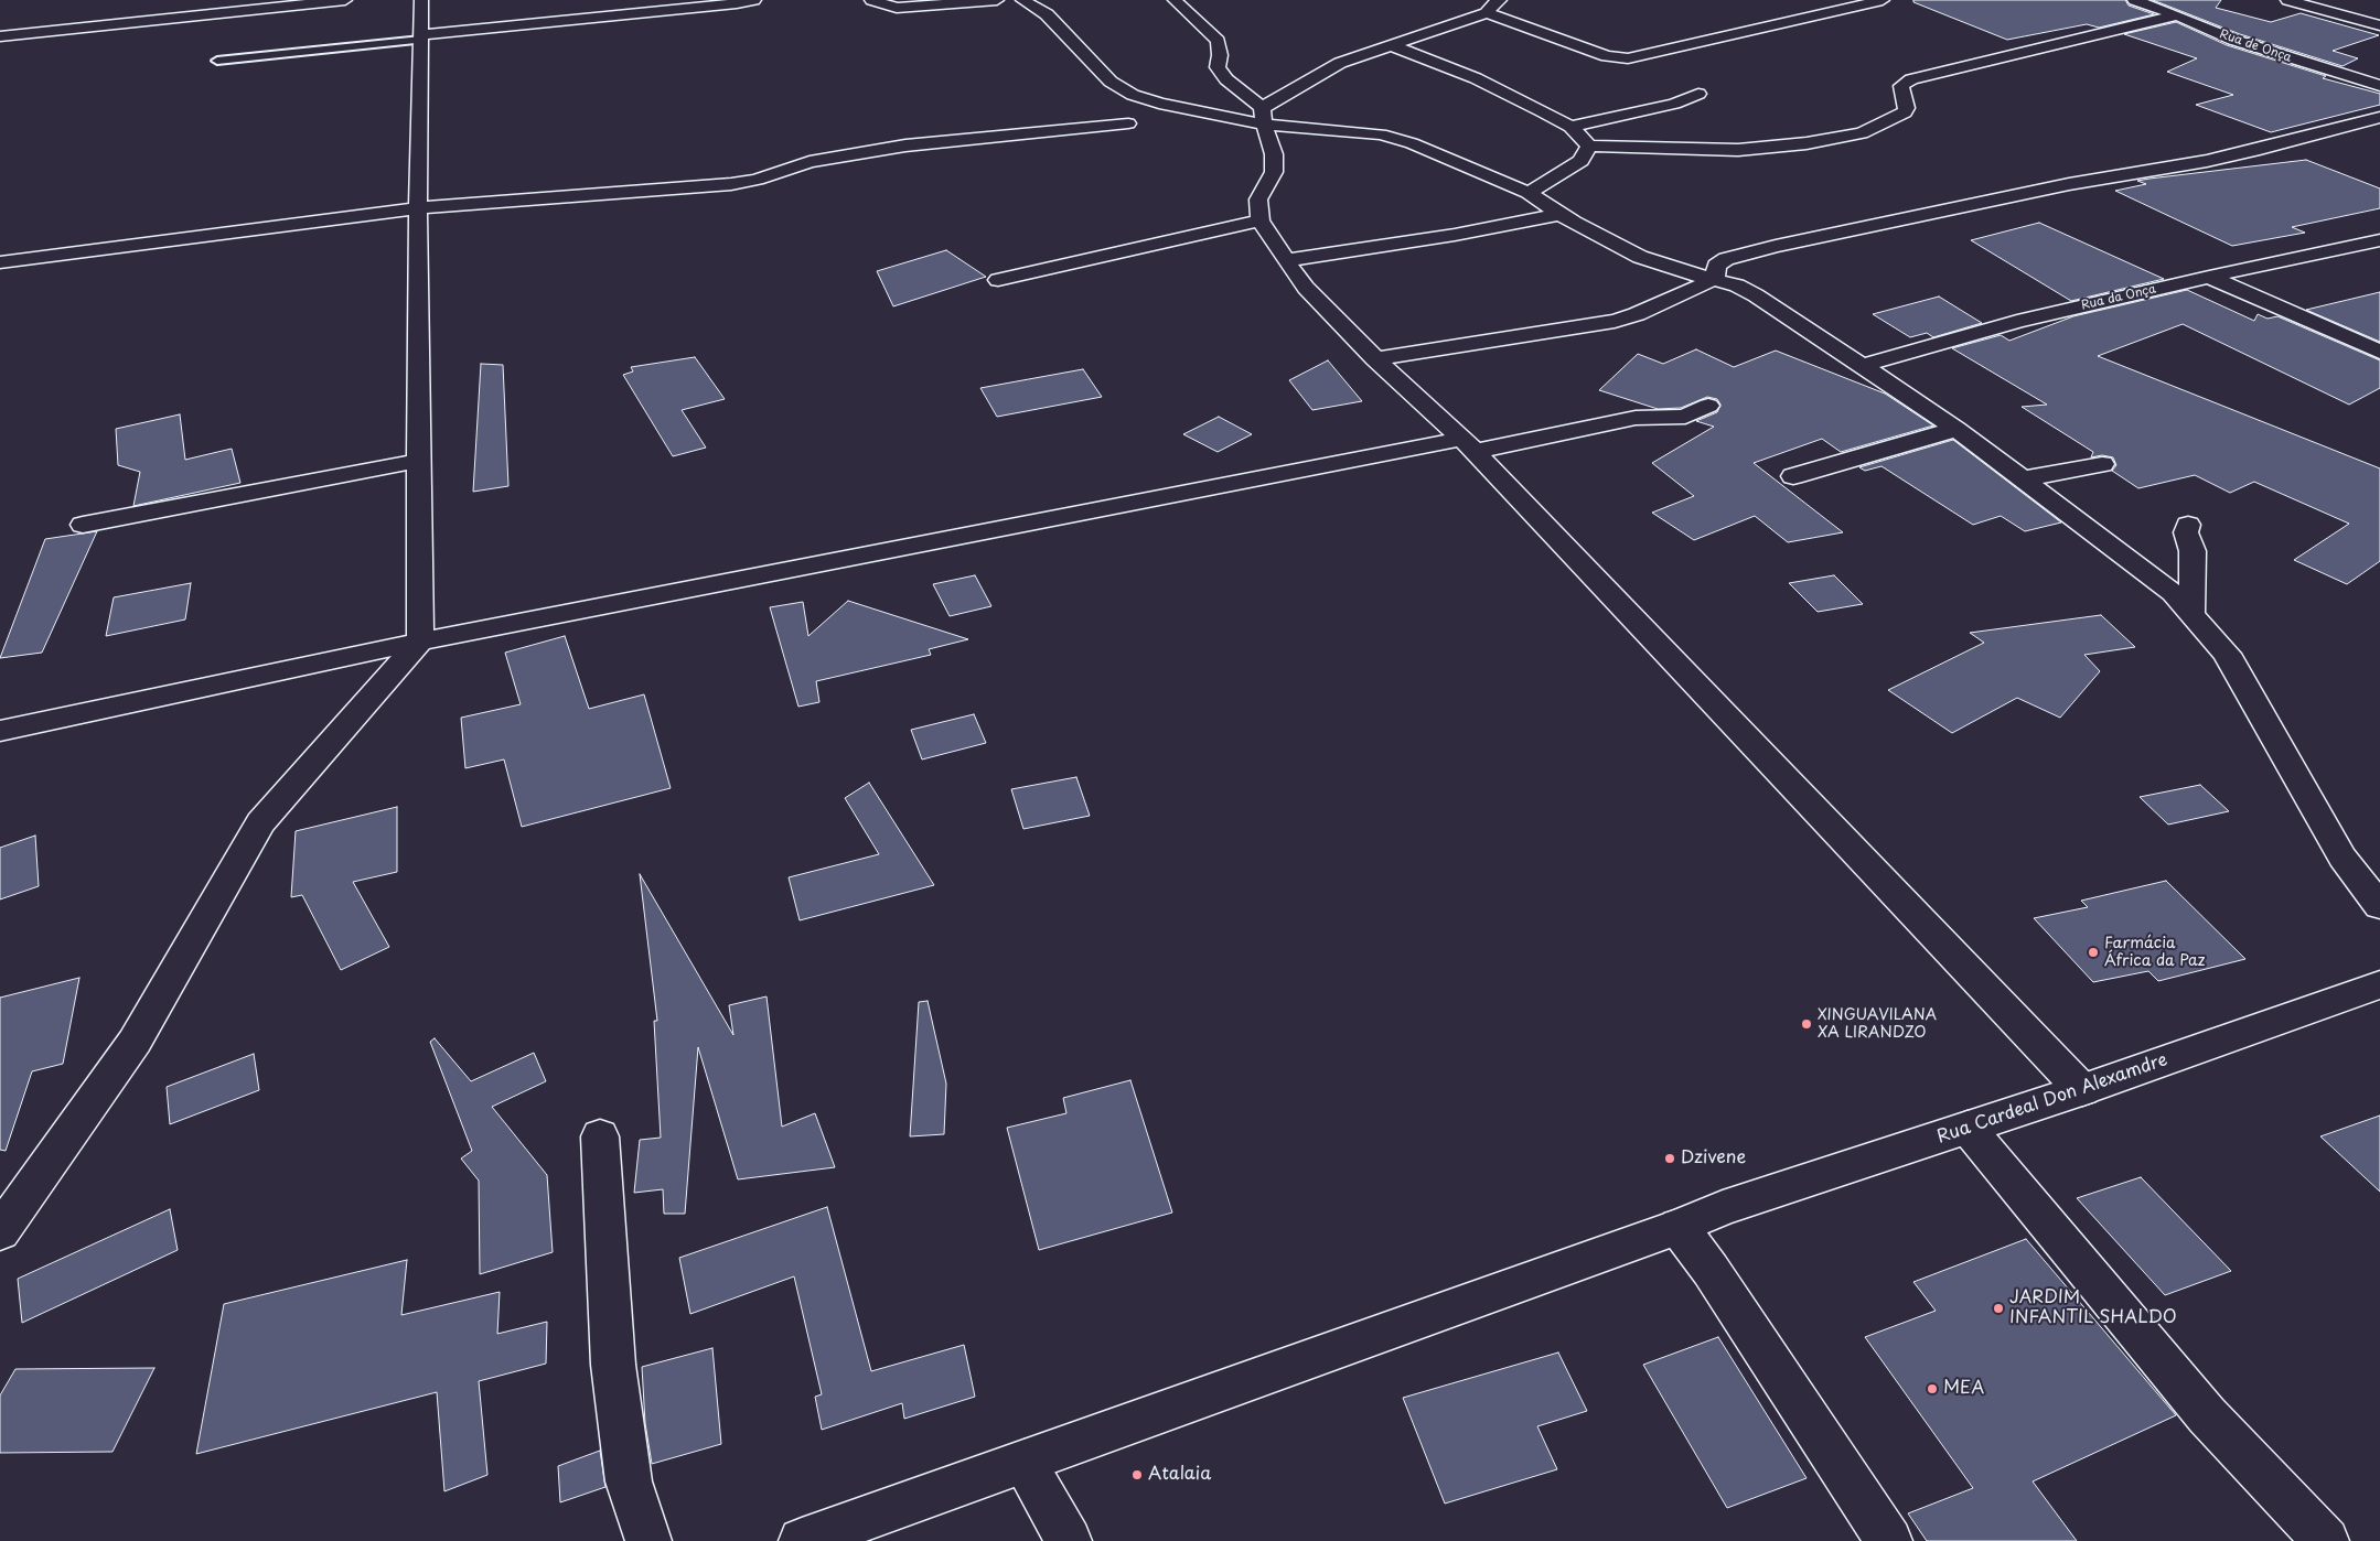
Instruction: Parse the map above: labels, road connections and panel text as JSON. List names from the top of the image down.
{
  "streets": {
    "street": ["Rua de Onça", "Rua da Onça", "Rua Cardeal Don Alexamdre"]
  },
  "places": [
    "Farmácia África da Paz",
    "XINGUAVILANA XA LIRANDZO",
    "Dzivene",
    "JARDIM INFANTIL SHALDO",
    "MEA",
    "Atalaia"
  ]
}
